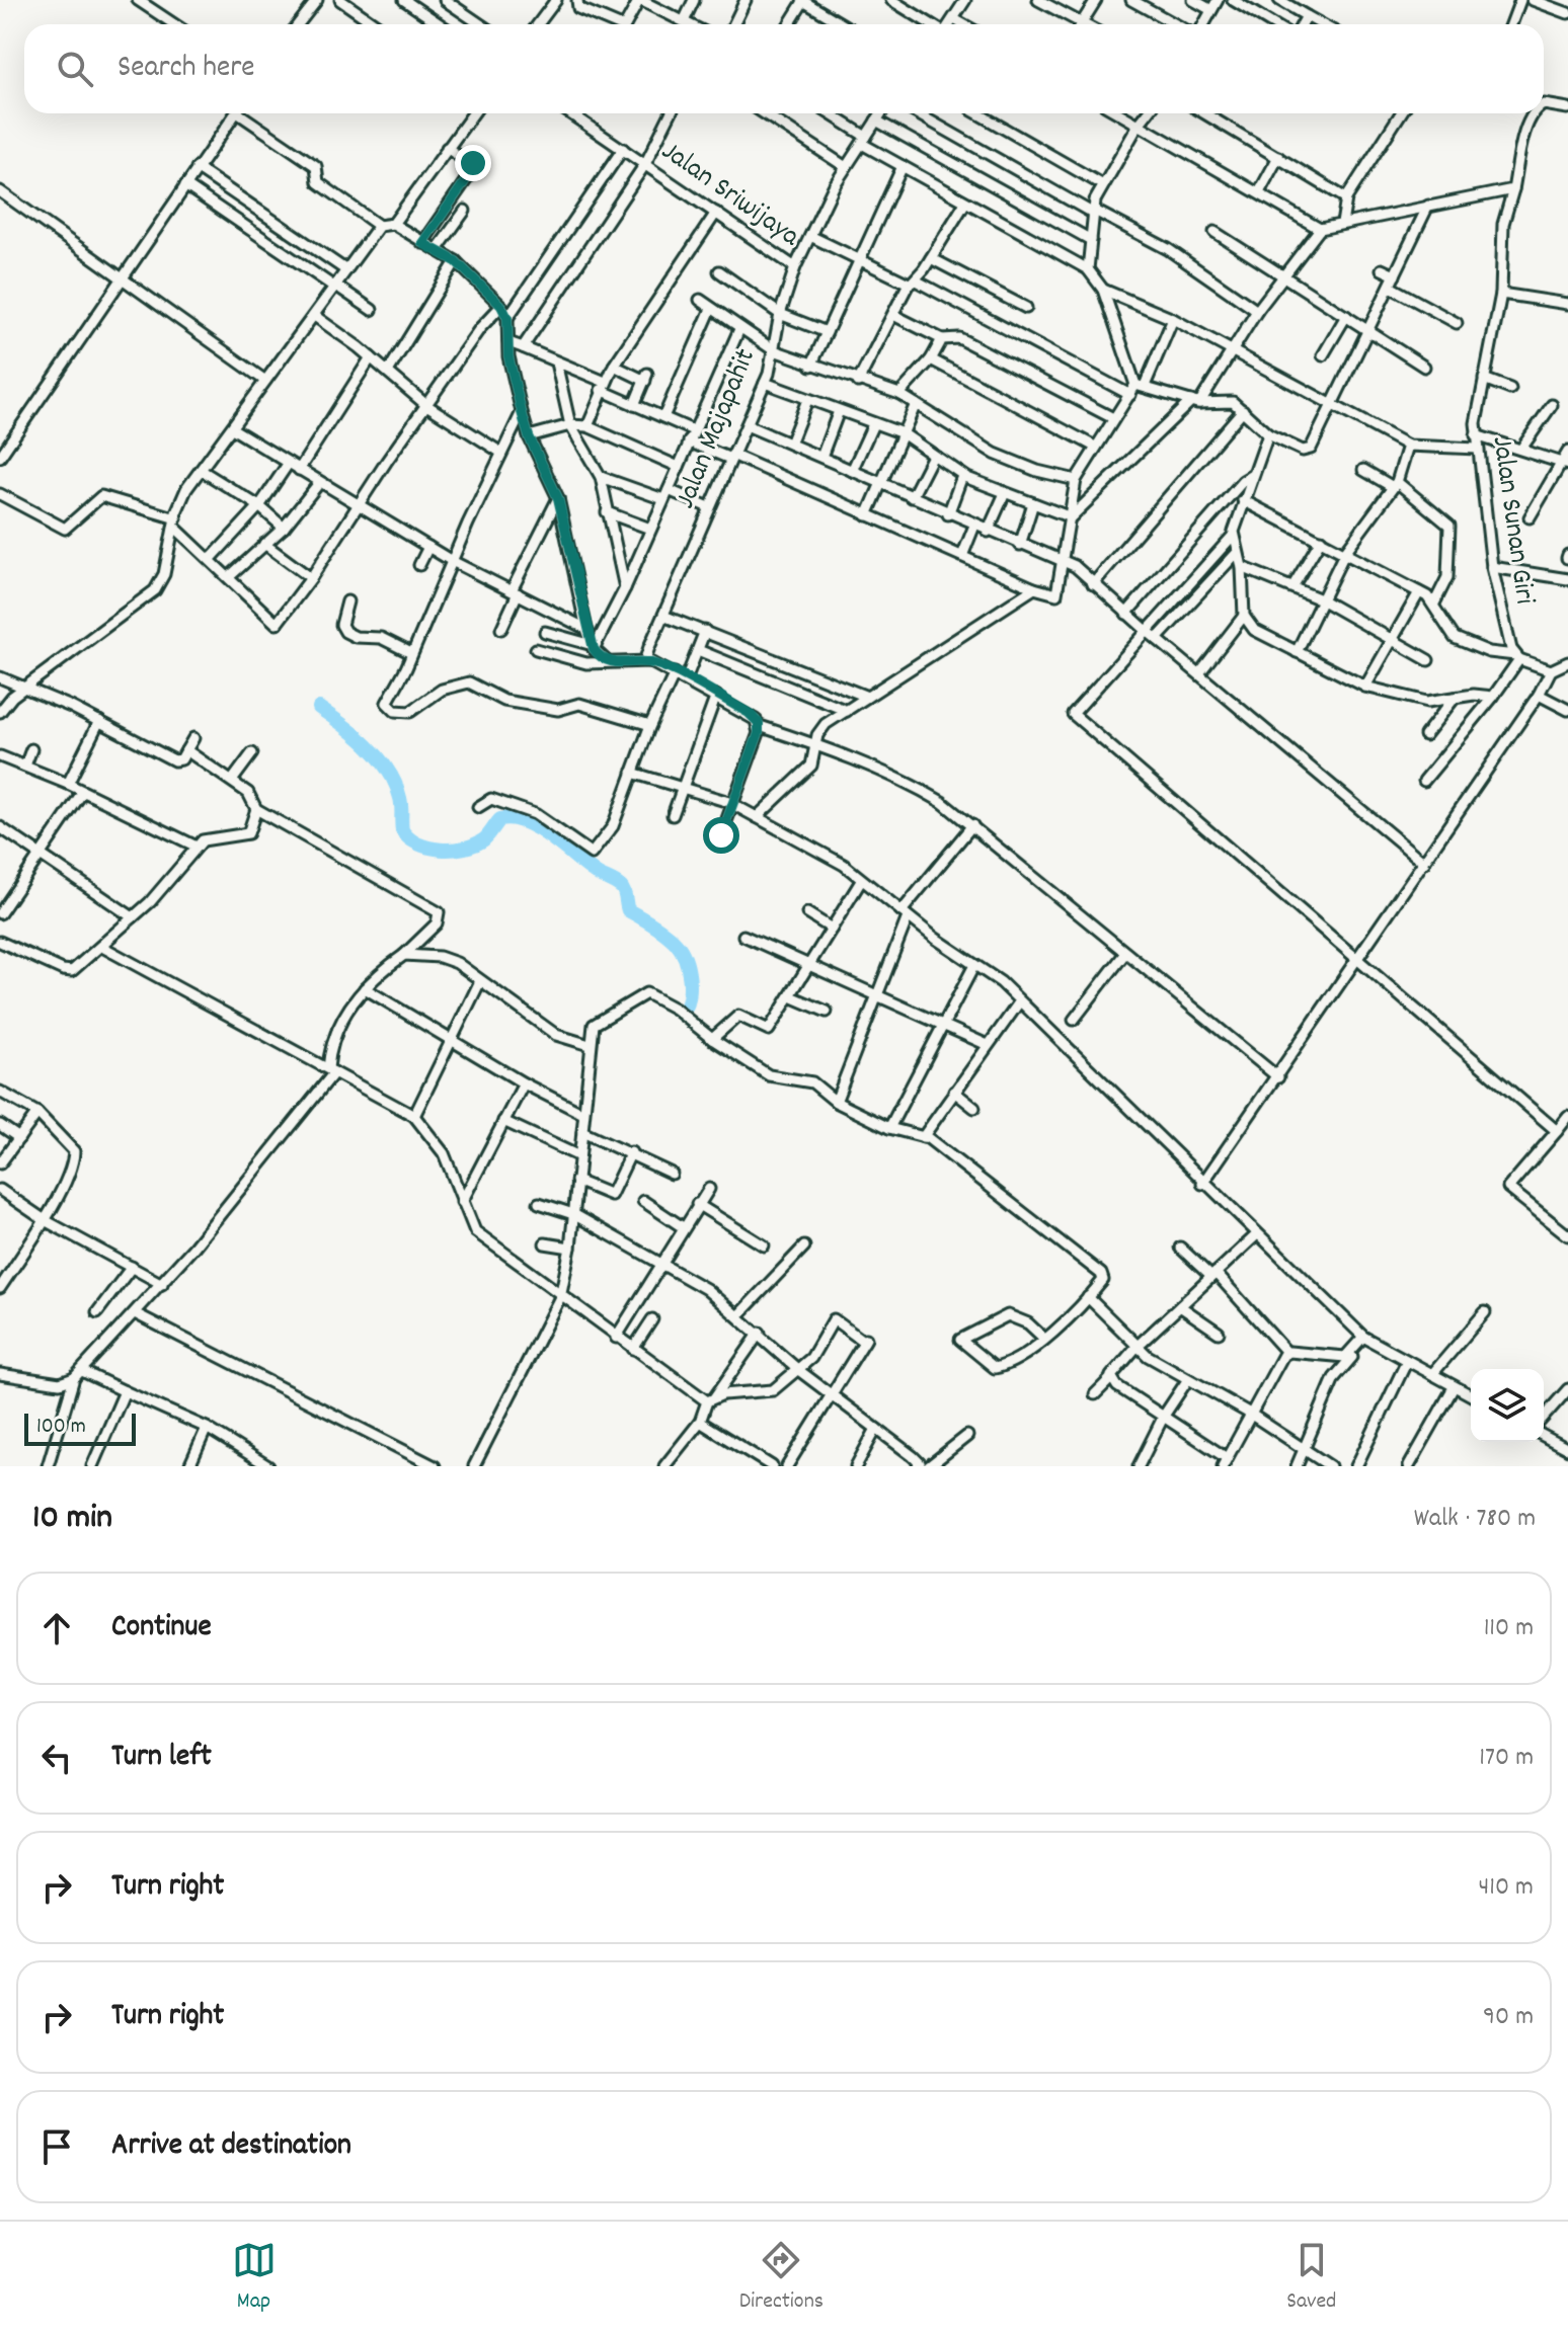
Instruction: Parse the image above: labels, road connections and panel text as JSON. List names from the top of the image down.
{
  "streets": {
    "street": ["Jalan Sriwijaya", "Jalan Majapahit", "Jalan Sunan Giri"]
  },
  "crossings": [
    ["Jalan Sriwijaya", "Jalan Majapahit"]
  ],
  "scale_bar": "100 m",
  "page": {
    "search": "Search here",
    "scale": "100 m",
    "heading": ["10 min", "Walk · 780 m"],
    "list": [
      ["Continue", "110 m"],
      ["Turn left", "170 m"],
      ["Turn right", "410 m"],
      ["Turn right", "90 m"],
      "Arrive at destination"
    ],
    "nav": ["Map", "Directions", "Saved"]
  }
}
